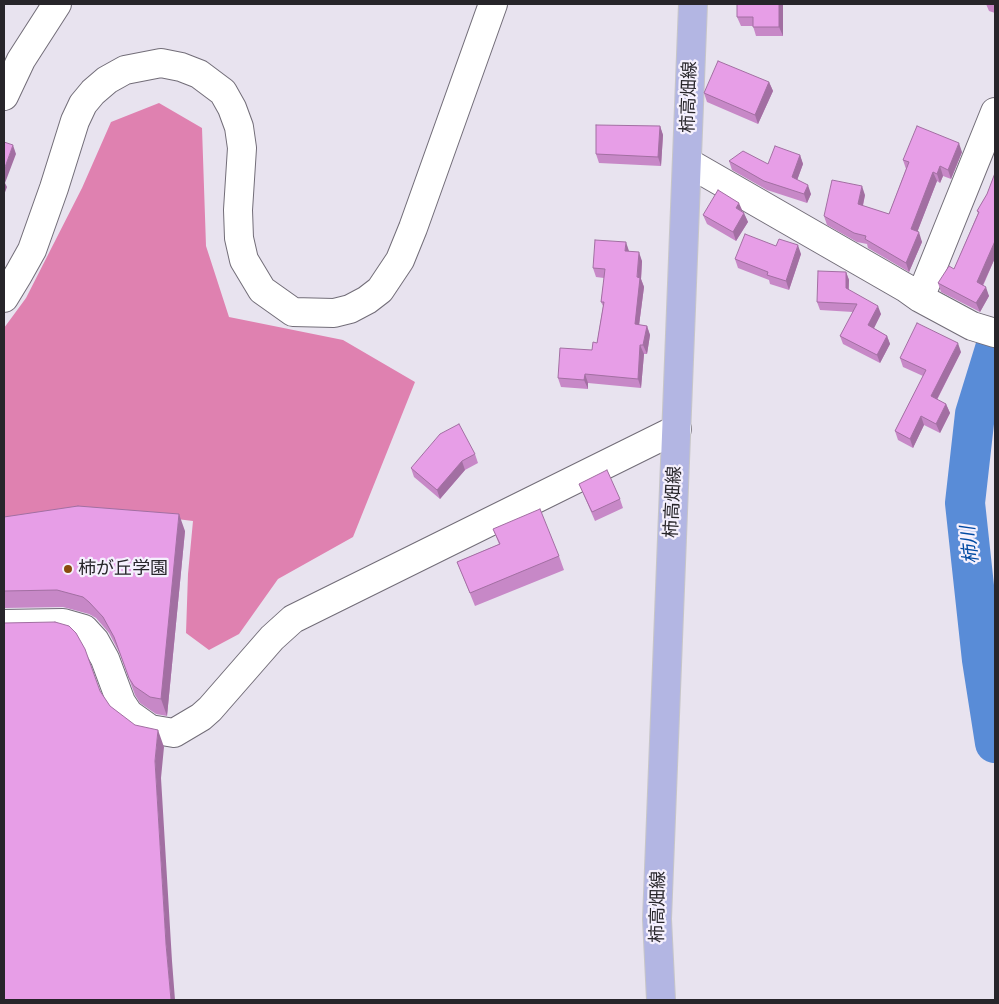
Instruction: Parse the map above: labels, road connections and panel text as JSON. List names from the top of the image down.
{
  "streets": {
    "main road": ["柿高畑線"]
  },
  "water": ["柿川"],
  "places": ["柿が丘学園"]
}
